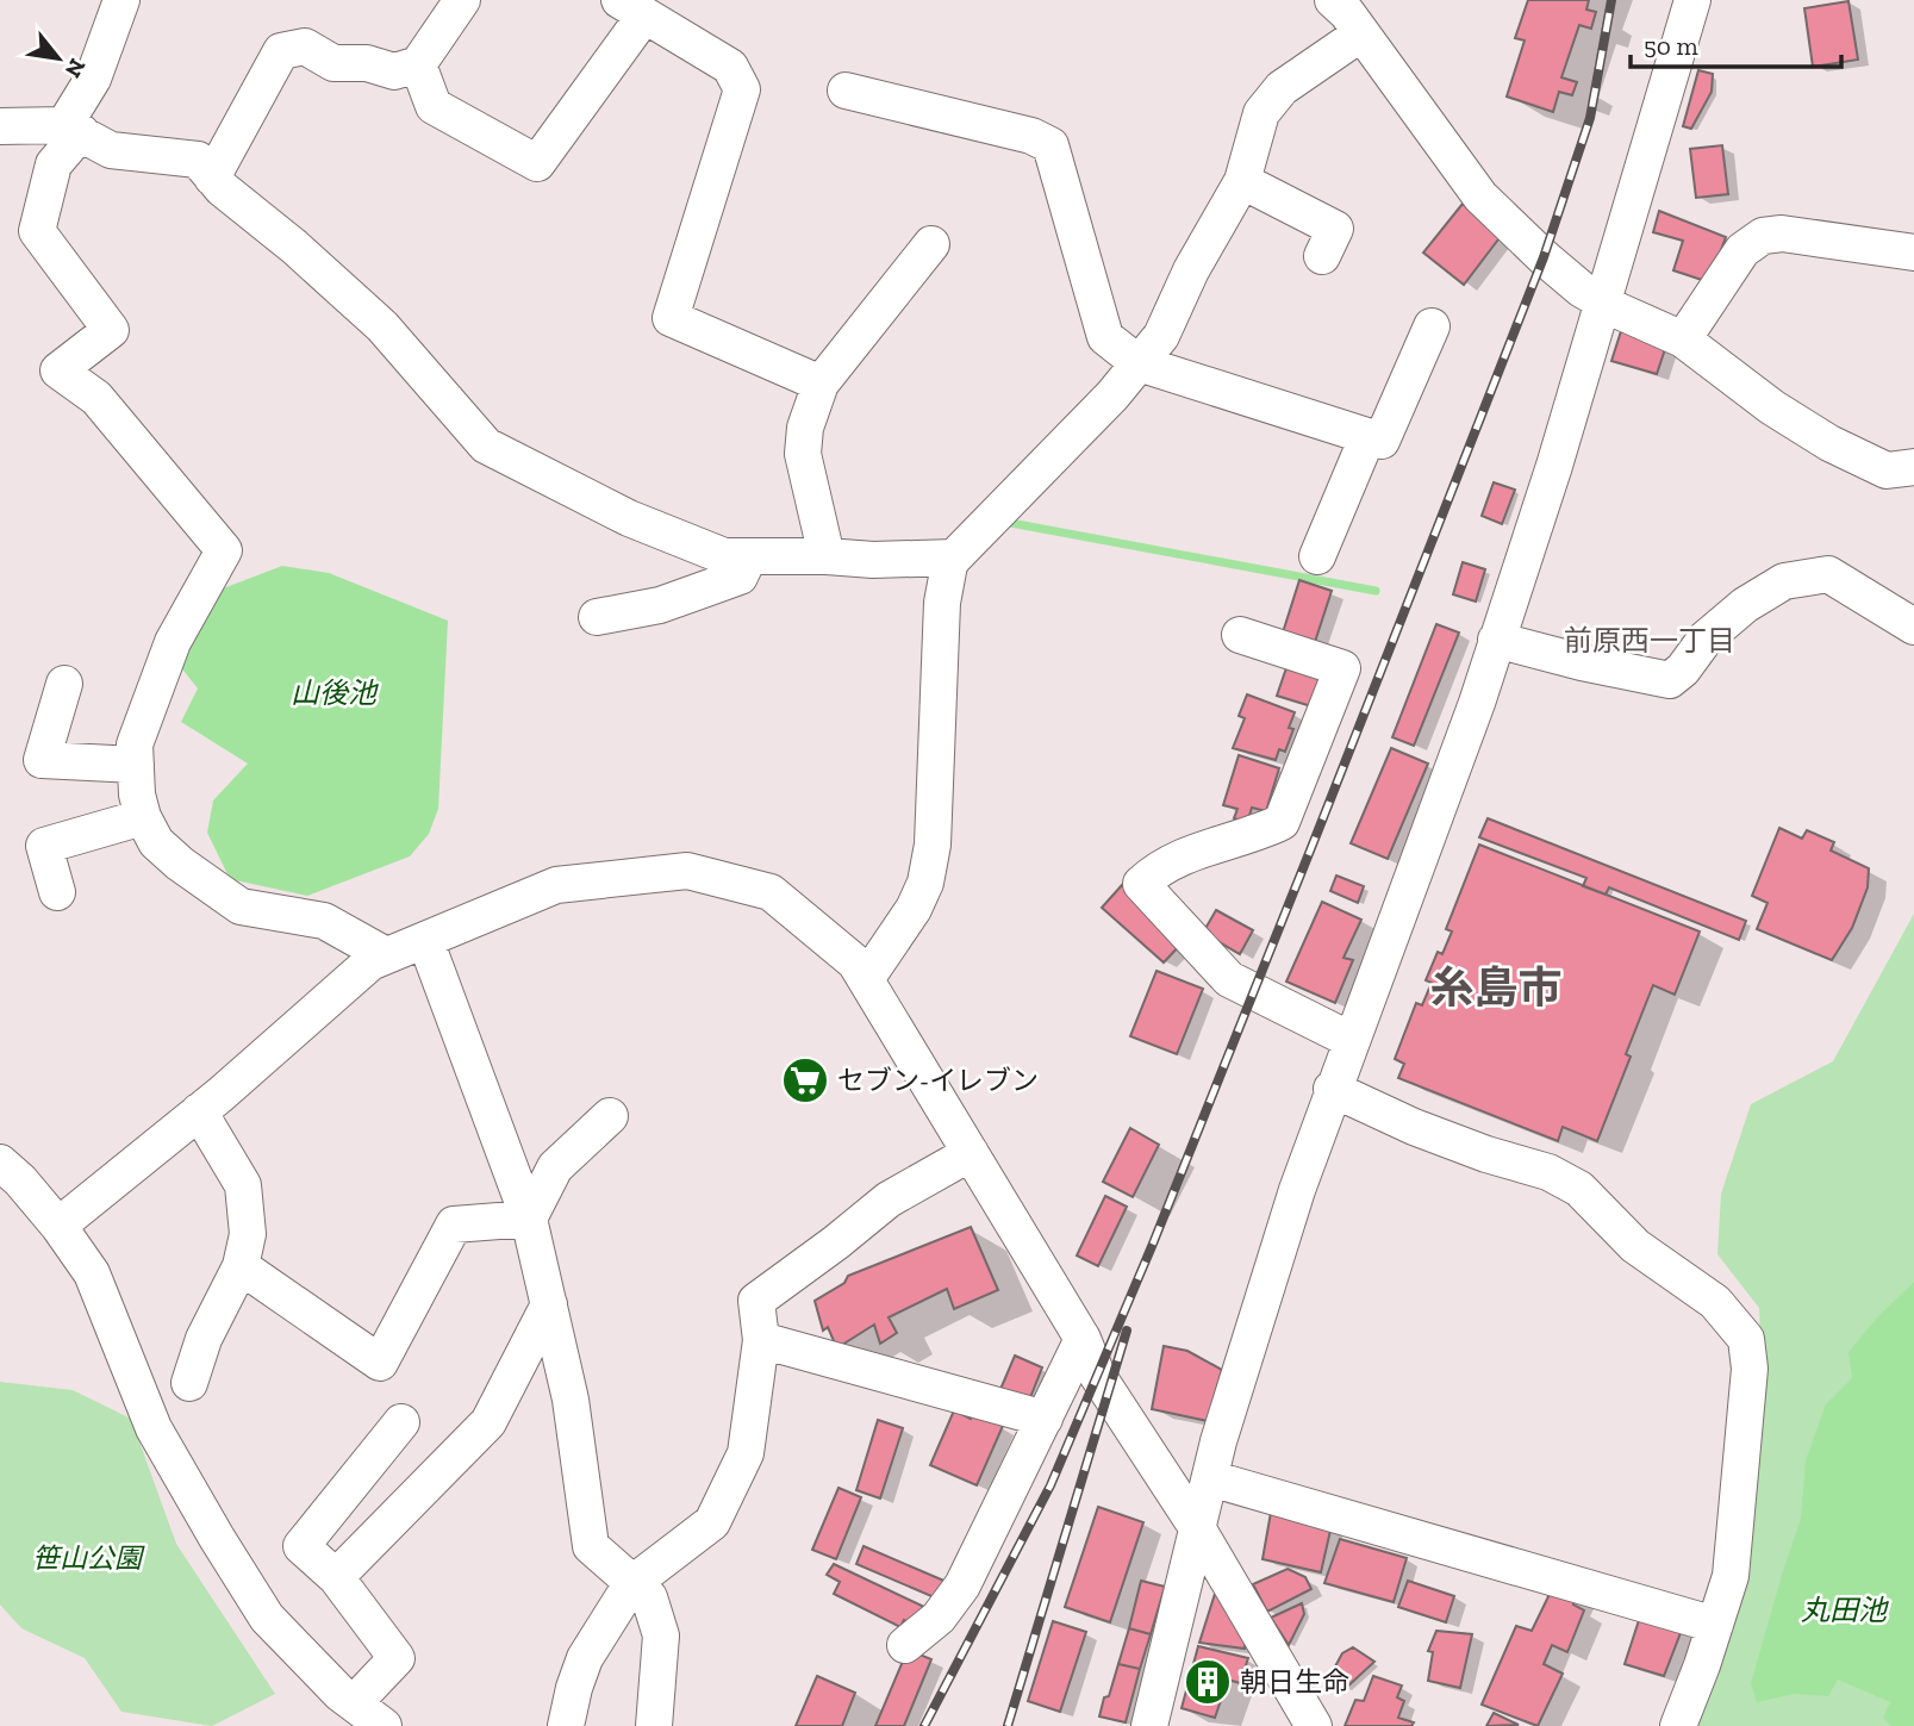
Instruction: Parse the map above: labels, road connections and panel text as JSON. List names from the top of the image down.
{
  "districts": ["前原西一丁目", "糸島市"],
  "water": ["山後池", "丸田池"],
  "parks": ["笹山公園"],
  "places": {
    "supermarket": ["セブン-イレブン"],
    "building": ["朝日生命"]
  },
  "scale_bar": "50 m",
  "north": "bottom right"
}
